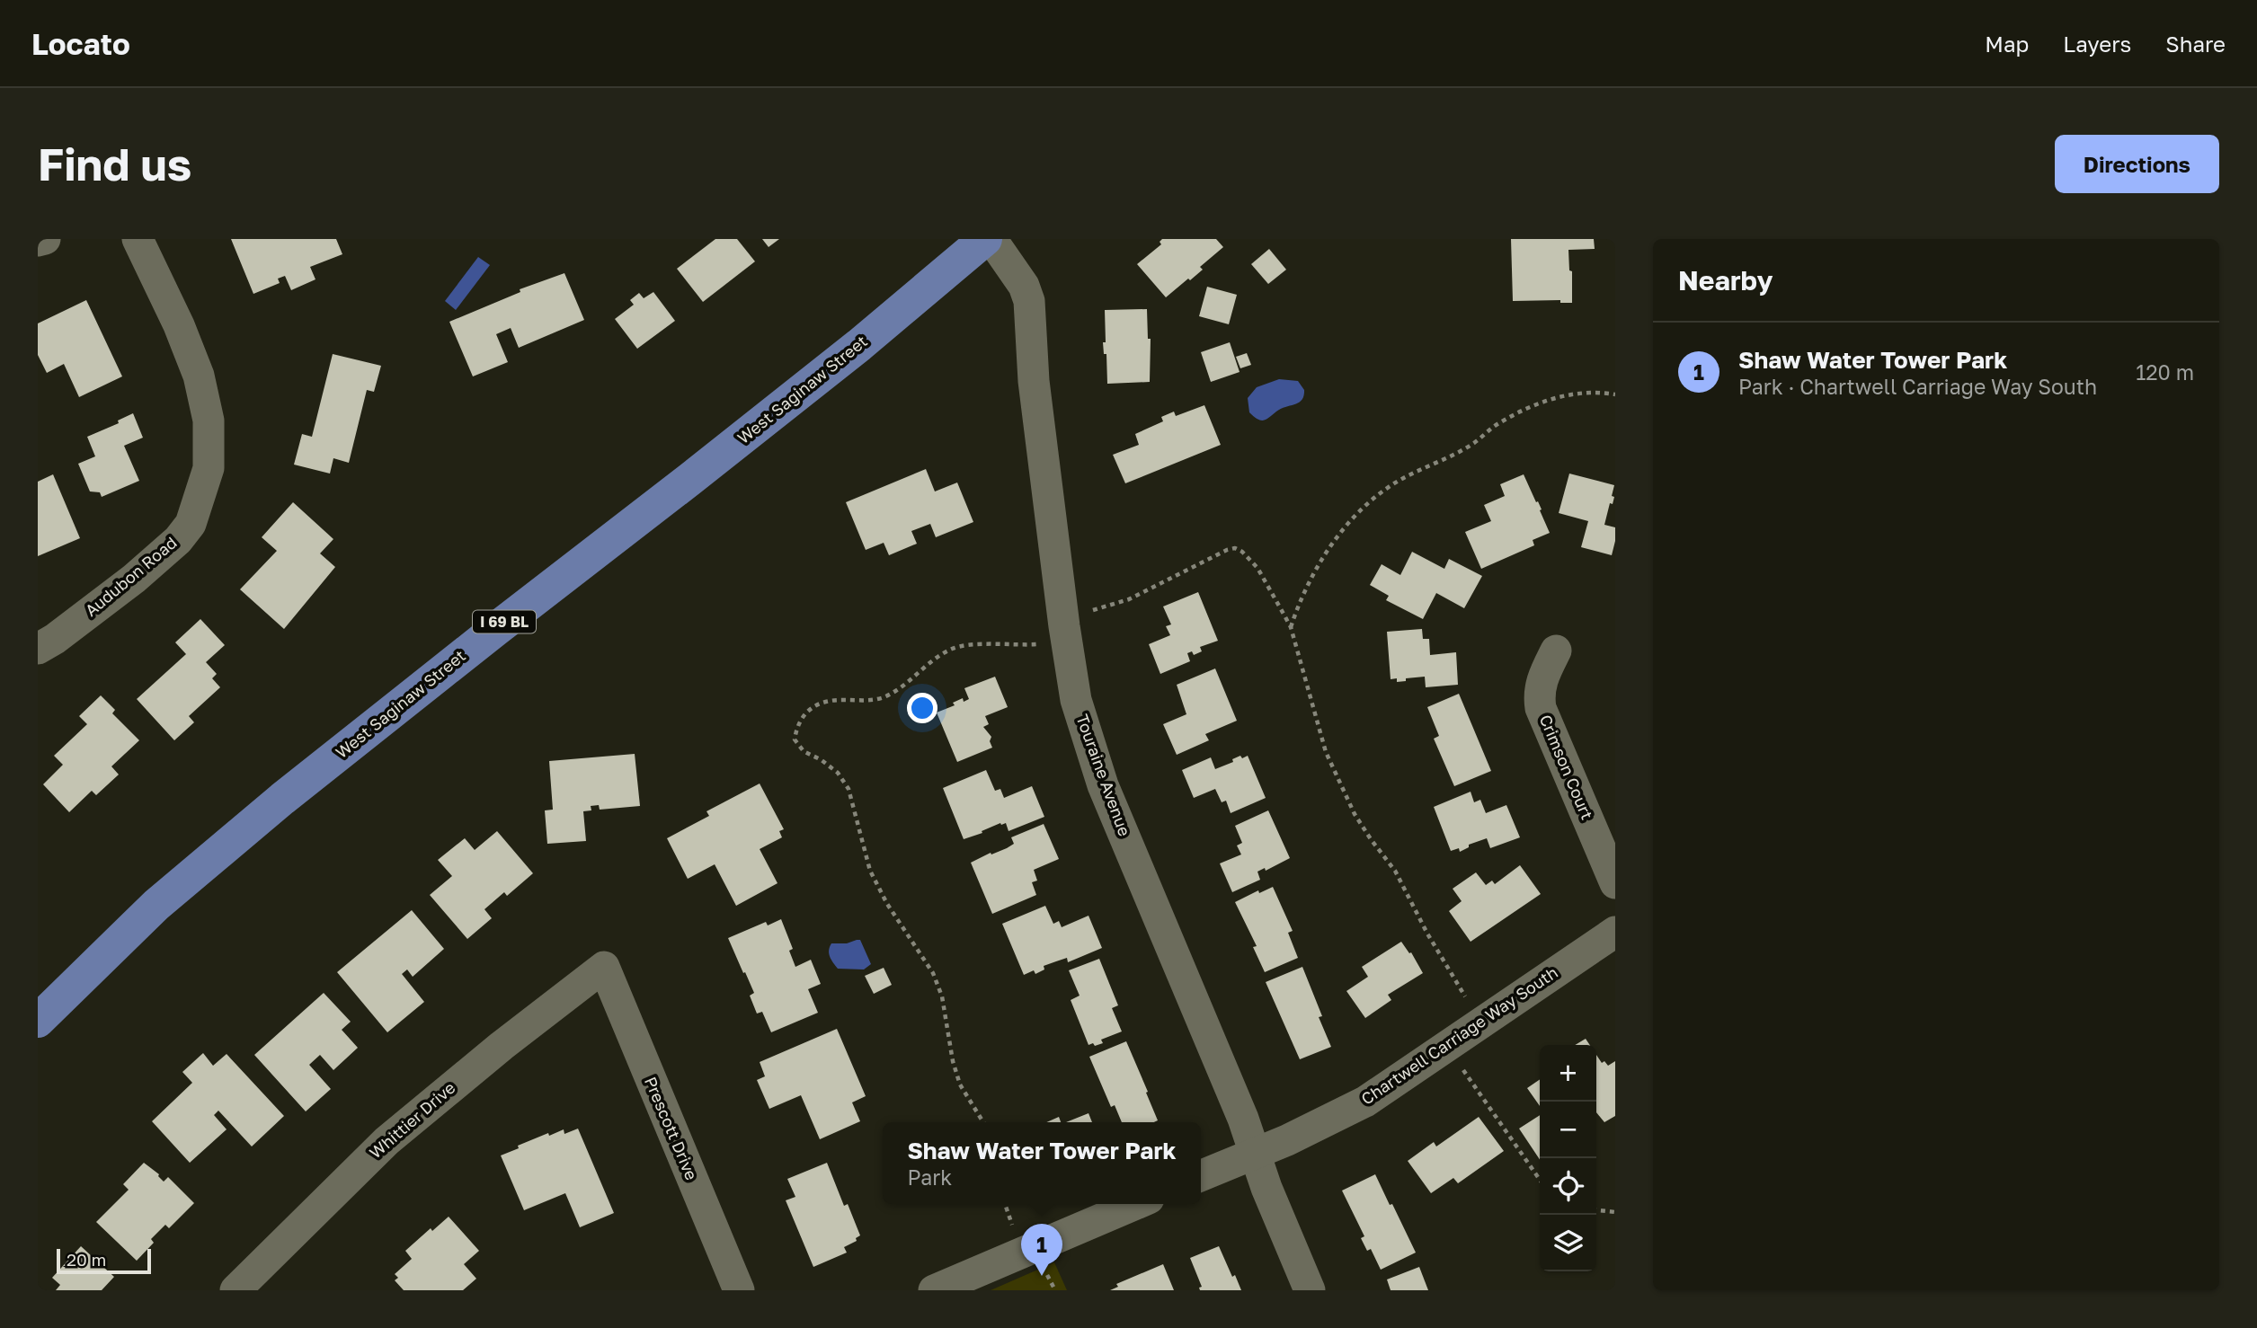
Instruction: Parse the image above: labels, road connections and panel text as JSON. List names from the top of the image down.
{
  "streets": {
    "main road": ["West Saginaw Street", "I 69 BL"],
    "street": [
      "Audubon Road",
      "Crimson Court",
      "Touraine Avenue",
      "Chartwell Carriage Way South",
      "Whittier Drive",
      "Prescott Drive"
    ]
  },
  "crossings": [
    ["Touraine Avenue", "Chartwell Carriage Way South"],
    ["Whittier Drive", "Prescott Drive"]
  ],
  "scale_bar": "20 m",
  "page": {
    "header": "Locato",
    "nav": ["Map", "Layers", "Share"],
    "buttons": "Directions",
    "title": "Find us",
    "heading": "Nearby",
    "list": [
      {
        "mark": "1",
        "name": "Shaw Water Tower Park",
        "note": "Park · Chartwell Carriage Way South",
        "value": "120 m"
      }
    ],
    "map_buttons": ["+", "−"],
    "popup": ["Shaw Water Tower Park", "Park"],
    "pins": "1",
    "scale": "20 m"
  }
}
